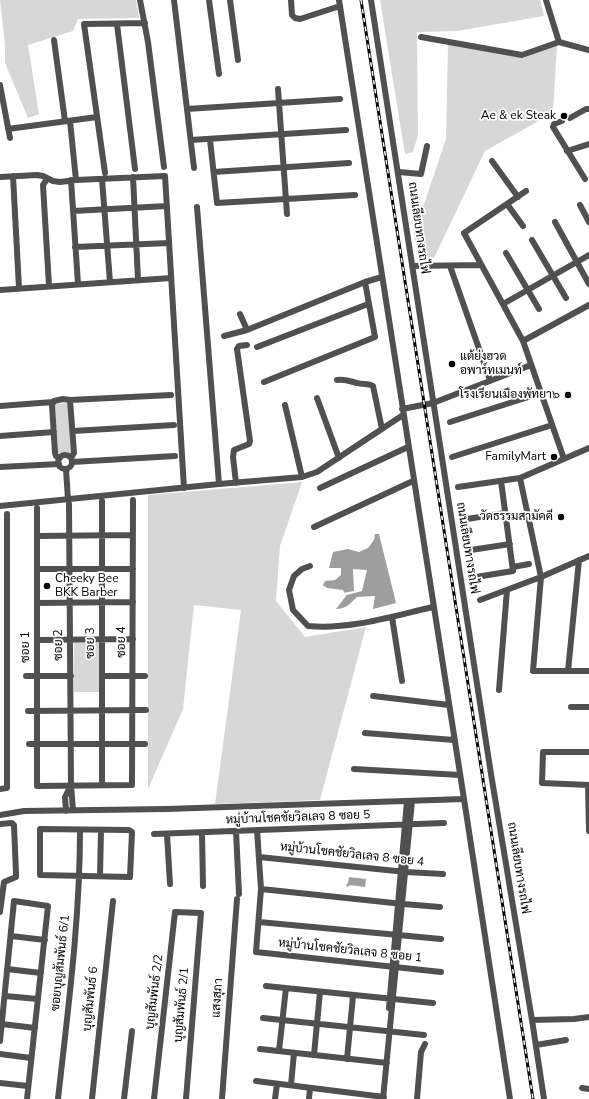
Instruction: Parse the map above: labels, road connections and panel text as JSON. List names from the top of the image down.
{
  "streets": {
    "street": [
      "ถนนเลียบทางรถไฟ",
      "ซอย 4",
      "ซอย 3",
      "ซอย 2",
      "ซอย 1",
      "หมู่บ้านโชคชัยวิลเลจ 8 ซอย 5",
      "หมู่บ้านโชคชัยวิลเลจ 8 ซอย 4",
      "หมู่บ้านโชคชัยวิลเลจ 8 ซอย 1",
      "ซอยบุญสัมพันธ์ 6/1",
      "บุญสัมพันธ์ 2/2",
      "แสงสุภา",
      "บุญสัมพันธ์ 6",
      "บุญสัมพันธ์ 2/1"
    ]
  },
  "crossings": [
    ["ซอย 4", "ซอย 3"],
    ["ซอย 2", "ซอย 1"],
    ["หมู่บ้านโชคชัยวิลเลจ 8 ซอย 5", "แสงสุภา"],
    ["บุญสัมพันธ์ 2/2", "บุญสัมพันธ์ 2/1"]
  ],
  "places": [
    "Ae & ek Steak",
    "แต้ย่งฮวด อพาร์ทเมนท์",
    "โรงเรียนเมืองพัทยา๖",
    "FamilyMart",
    "วัดธรรมสามัคคี",
    "Cheeky Bee BKK Barber"
  ]
}
